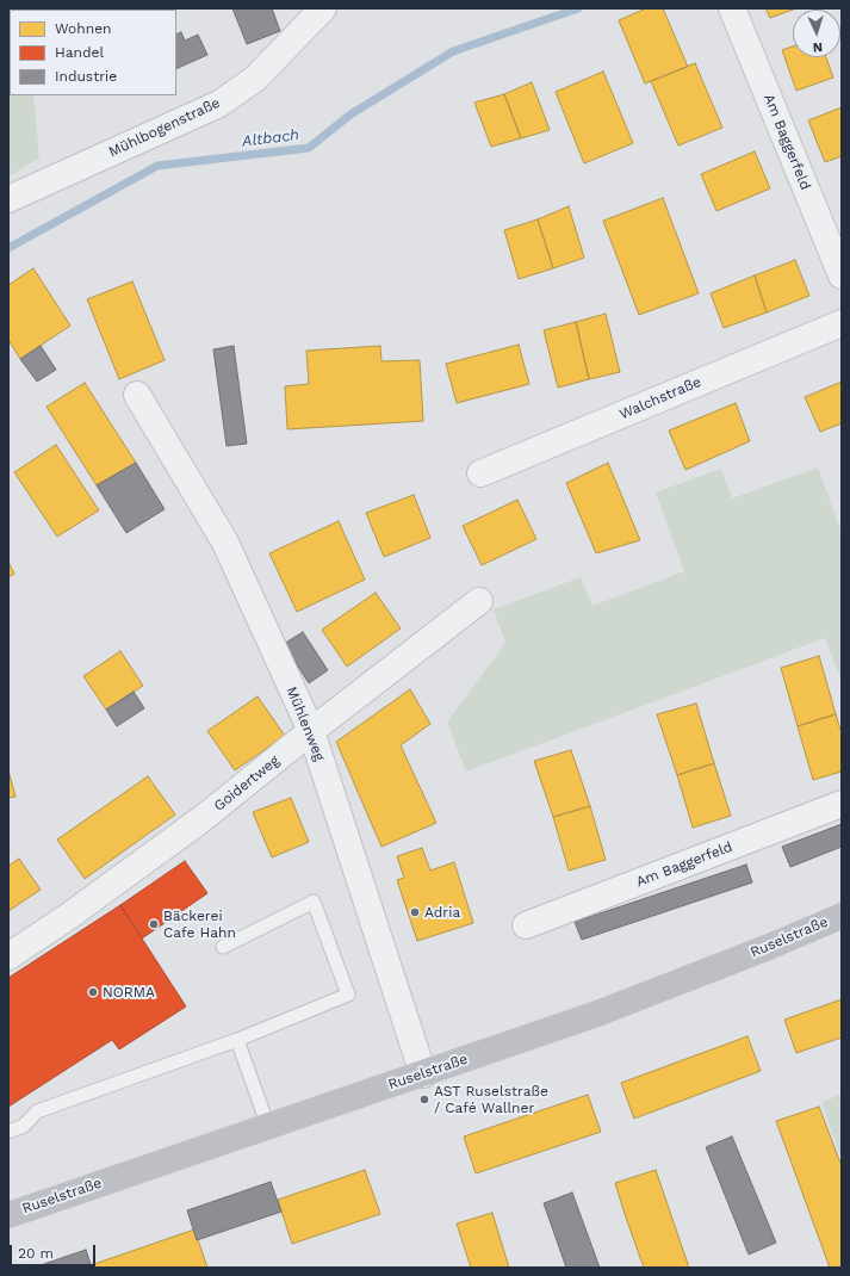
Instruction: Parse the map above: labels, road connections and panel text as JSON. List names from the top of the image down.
{
  "streets": {
    "main road": ["Ruselstraße"],
    "street": [
      "Mühlbogenstraße",
      "Am Baggerfeld",
      "Walchstraße",
      "Mühlenweg",
      "Goidertweg"
    ]
  },
  "crossings": [
    ["Mühlenweg", "Goidertweg"],
    ["Mühlenweg", "Ruselstraße"]
  ],
  "water": ["Altbach"],
  "places": [
    "Adria",
    "Bäckerei Cafe Hahn",
    "NORMA",
    "AST Ruselstraße / Café Wallner"
  ],
  "legend": ["Wohnen", "Handel", "Industrie"],
  "scale_bar": "20 m",
  "north": "bottom"
}
